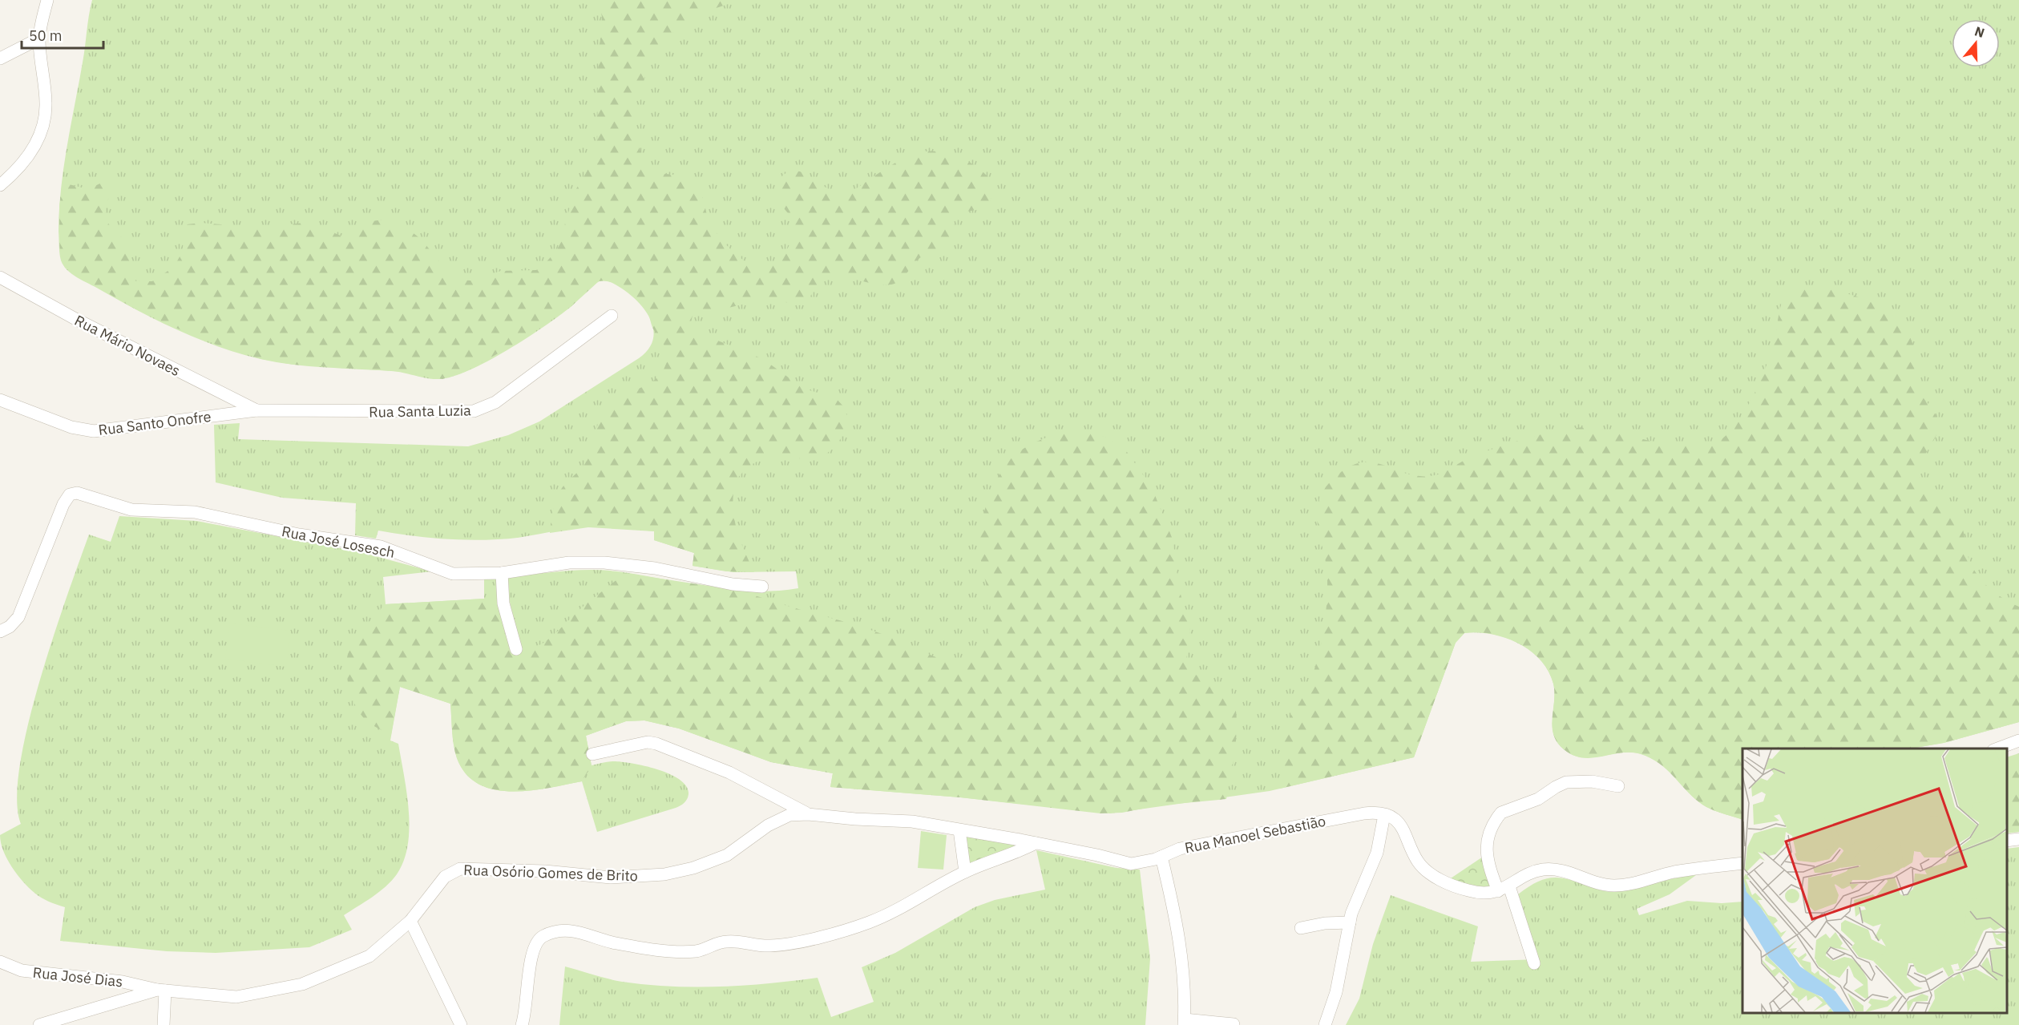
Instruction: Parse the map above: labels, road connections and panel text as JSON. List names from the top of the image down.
{
  "streets": {
    "street": [
      "Rua Mário Novaes",
      "Rua Santa Luzia",
      "Rua Santo Onofre",
      "Rua José Losesch",
      "Rua Manoel Sebastião",
      "Rua Osório Gomes de Brito",
      "Rua José Dias"
    ]
  },
  "crossings": [
    ["Rua Mário Novaes", "Rua Santa Luzia"],
    ["Rua Mário Novaes", "Rua Santo Onofre"],
    ["Rua Santa Luzia", "Rua Santo Onofre"],
    ["Rua Manoel Sebastião", "Rua Osório Gomes de Brito"],
    ["Rua Osório Gomes de Brito", "Rua José Dias"]
  ],
  "scale_bar": "50 m",
  "north": "top"
}
